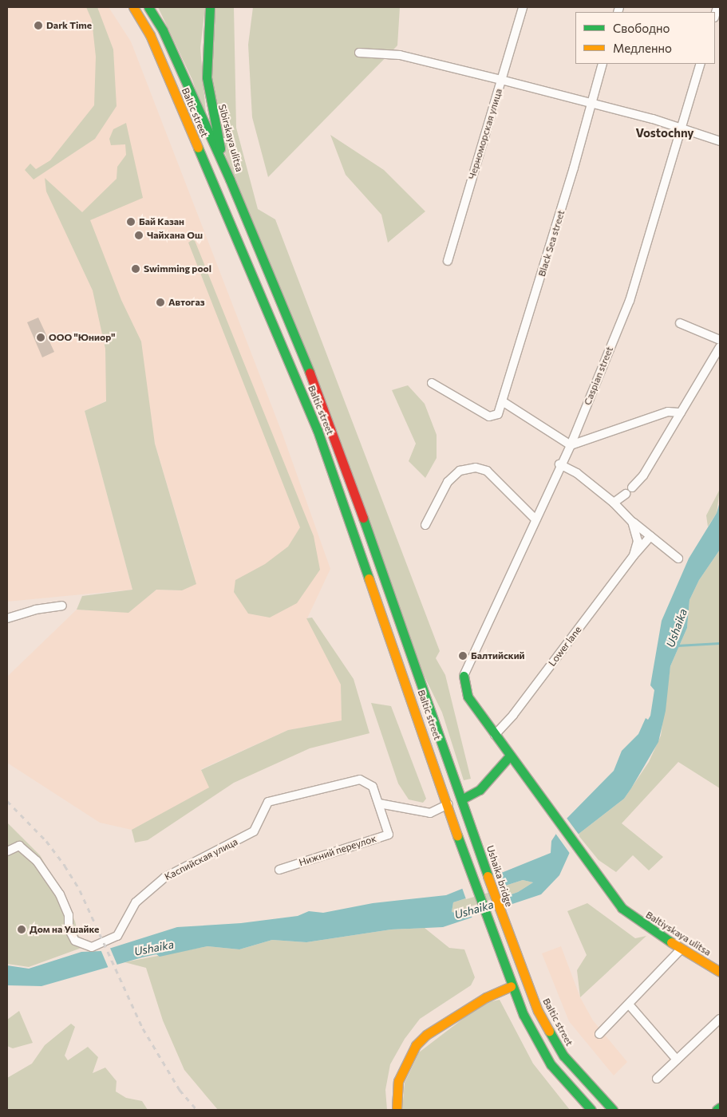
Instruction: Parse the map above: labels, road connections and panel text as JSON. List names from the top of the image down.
{
  "streets": {
    "main road": [
      "Baltic street",
      "Sibirskaya ulitsa",
      "Ushaika bridge",
      "Baltiyskaya ulitsa"
    ],
    "street": [
      "Черноморская улица",
      "Black Sea street",
      "Caspian street",
      "Lower lane",
      "Нижний переулок",
      "Каспийская улица"
    ]
  },
  "crossings": [
    ["Baltic street", "Sibirskaya ulitsa"],
    ["Baltic street", "Ushaika bridge"],
    ["Caspian street", "Lower lane"],
    ["Нижний переулок", "Каспийская улица"]
  ],
  "districts": ["Vostochny"],
  "water": ["Ushaika"],
  "places": [
    "Dark Time",
    "Бай Казан",
    "Чайхана Ош",
    "Swimming pool",
    "Автогаз",
    "ООО \"Юниор\"",
    "Балтийский",
    "Дом на Ушайке"
  ],
  "legend": ["Свободно", "Медленно"]
}
